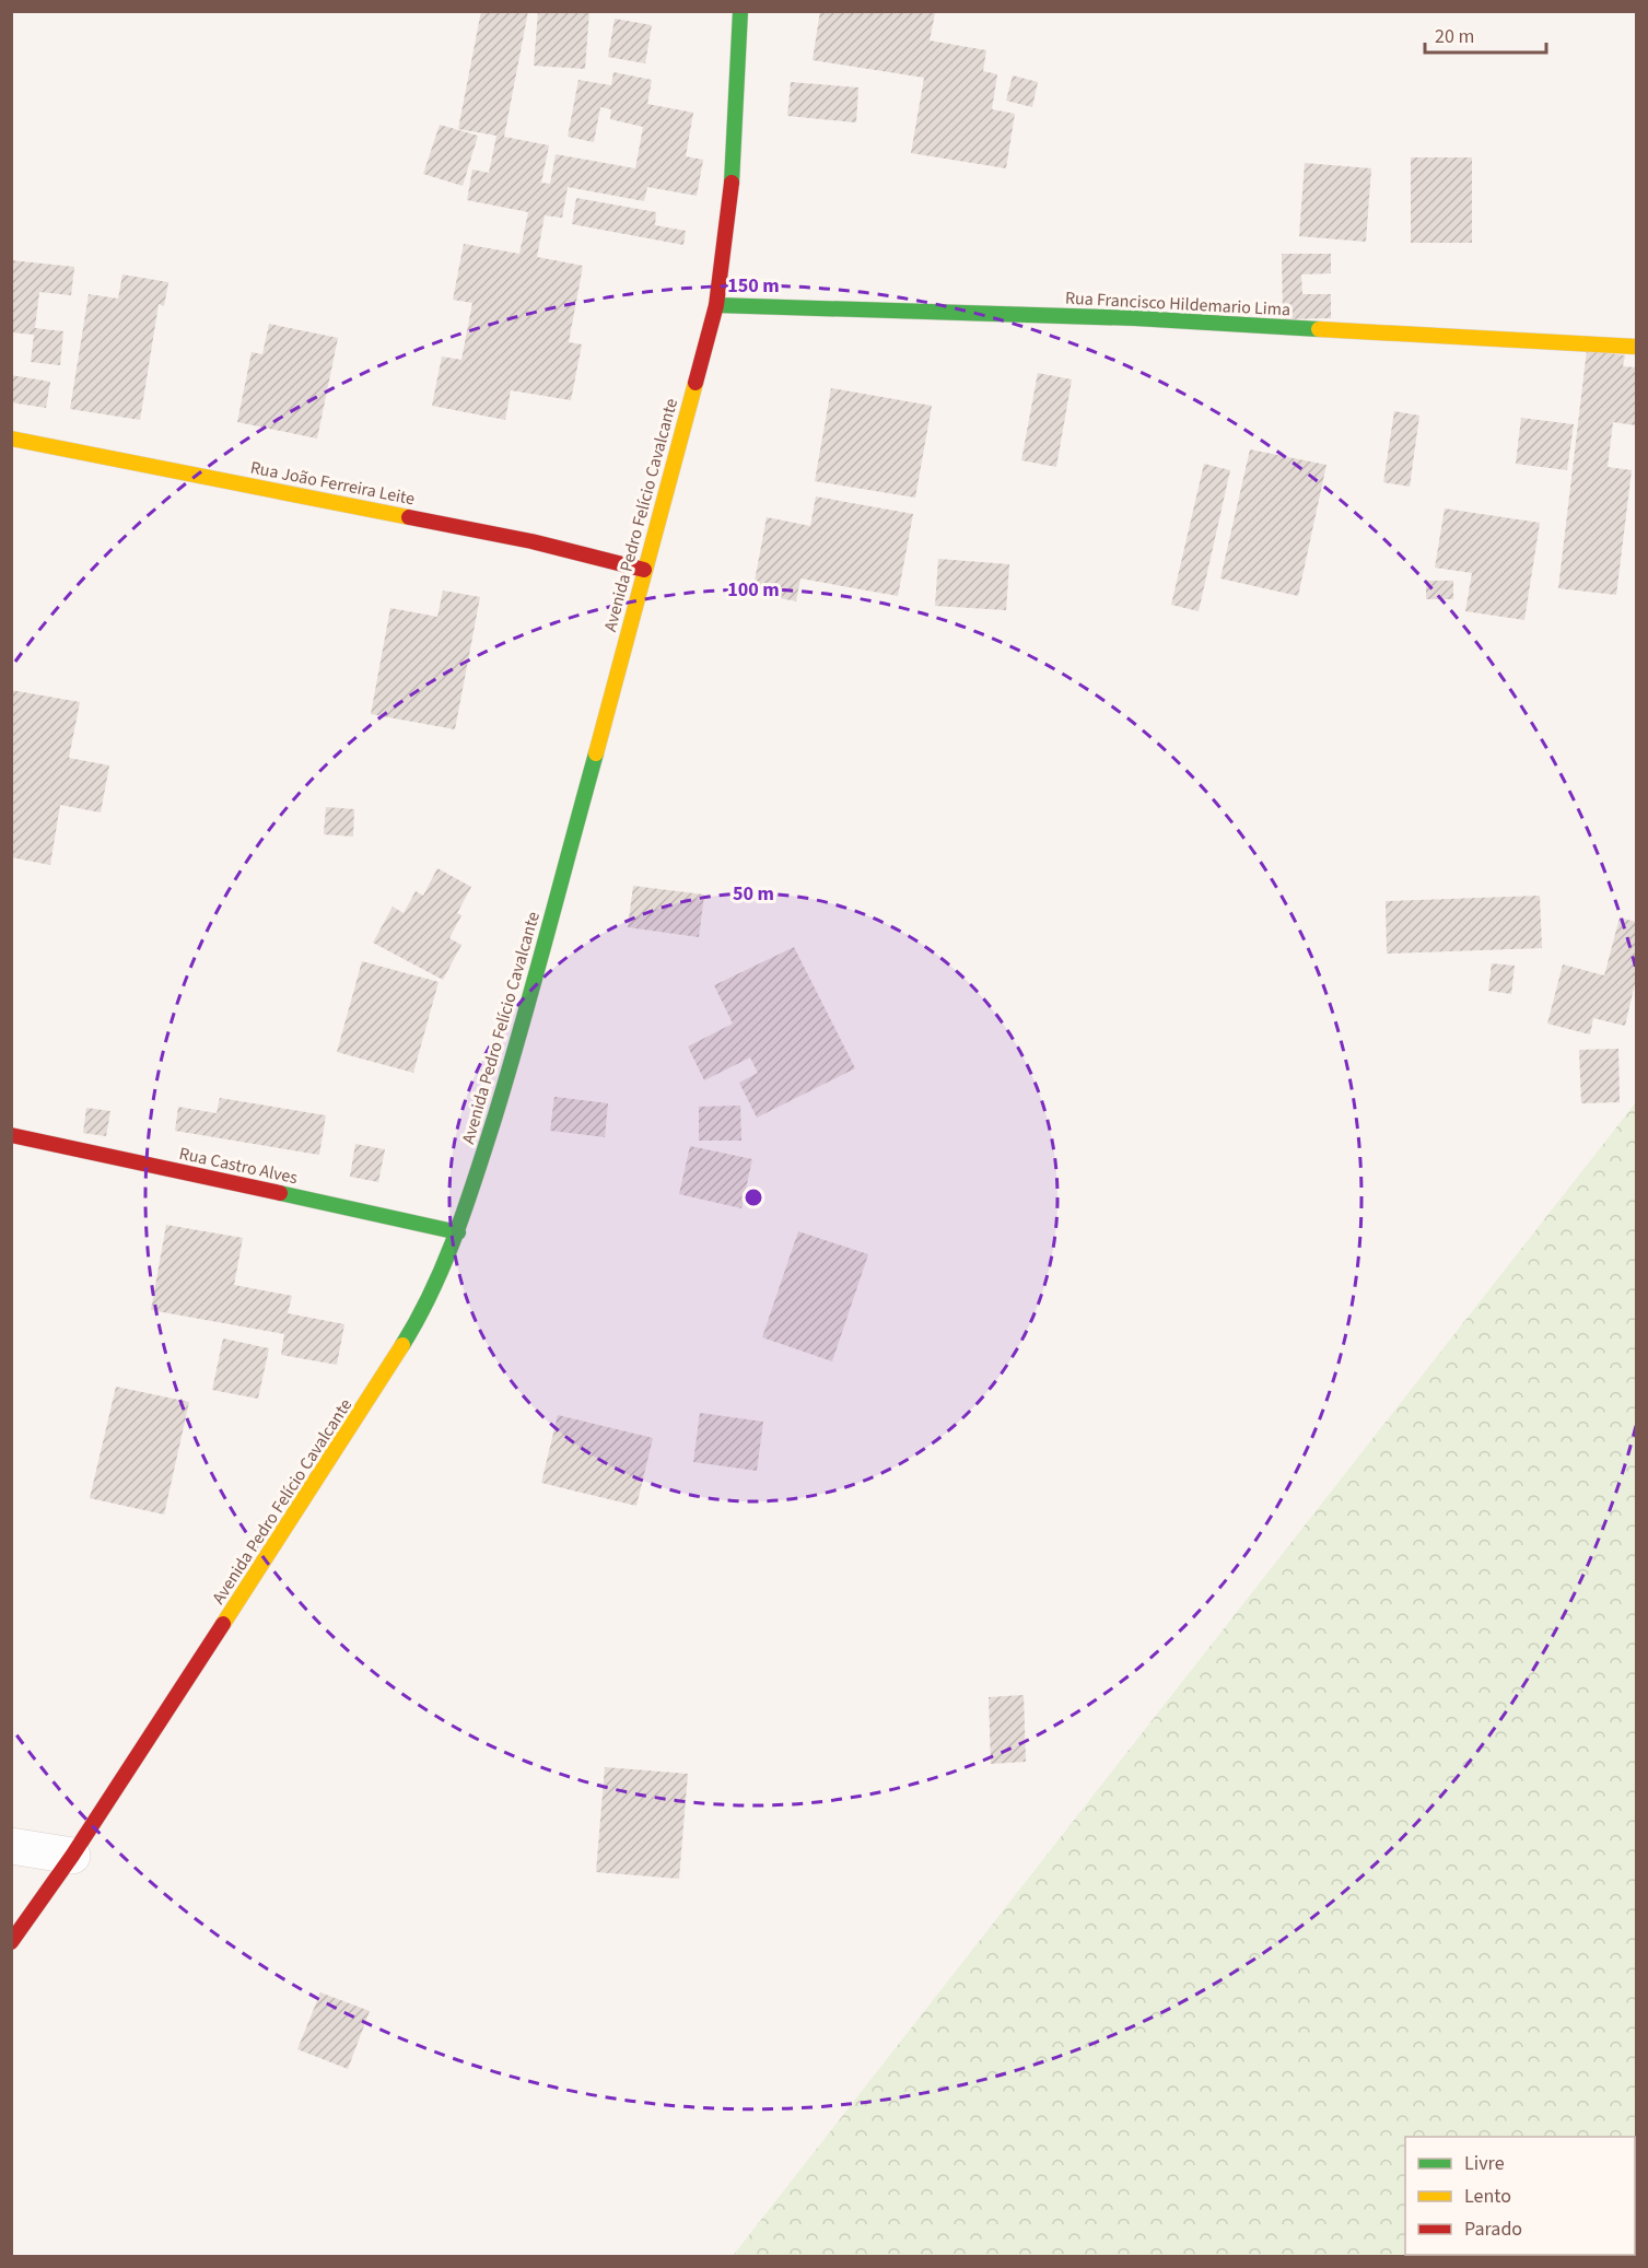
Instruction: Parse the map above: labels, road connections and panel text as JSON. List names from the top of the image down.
{
  "streets": {
    "street": [
      "Rua Francisco Hildemario Lima",
      "Rua João Ferreira Leite",
      "Avenida Pedro Felício Cavalcante",
      "Rua Castro Alves"
    ]
  },
  "crossings": [
    ["Rua Francisco Hildemario Lima", "Avenida Pedro Felício Cavalcante"],
    ["Rua João Ferreira Leite", "Avenida Pedro Felício Cavalcante"],
    ["Avenida Pedro Felício Cavalcante", "Rua Castro Alves"]
  ],
  "legend": ["Livre", "Lento", "Parado"],
  "scale_bar": "20 m",
  "rings": ["150 m", "100 m", "50 m"]
}
